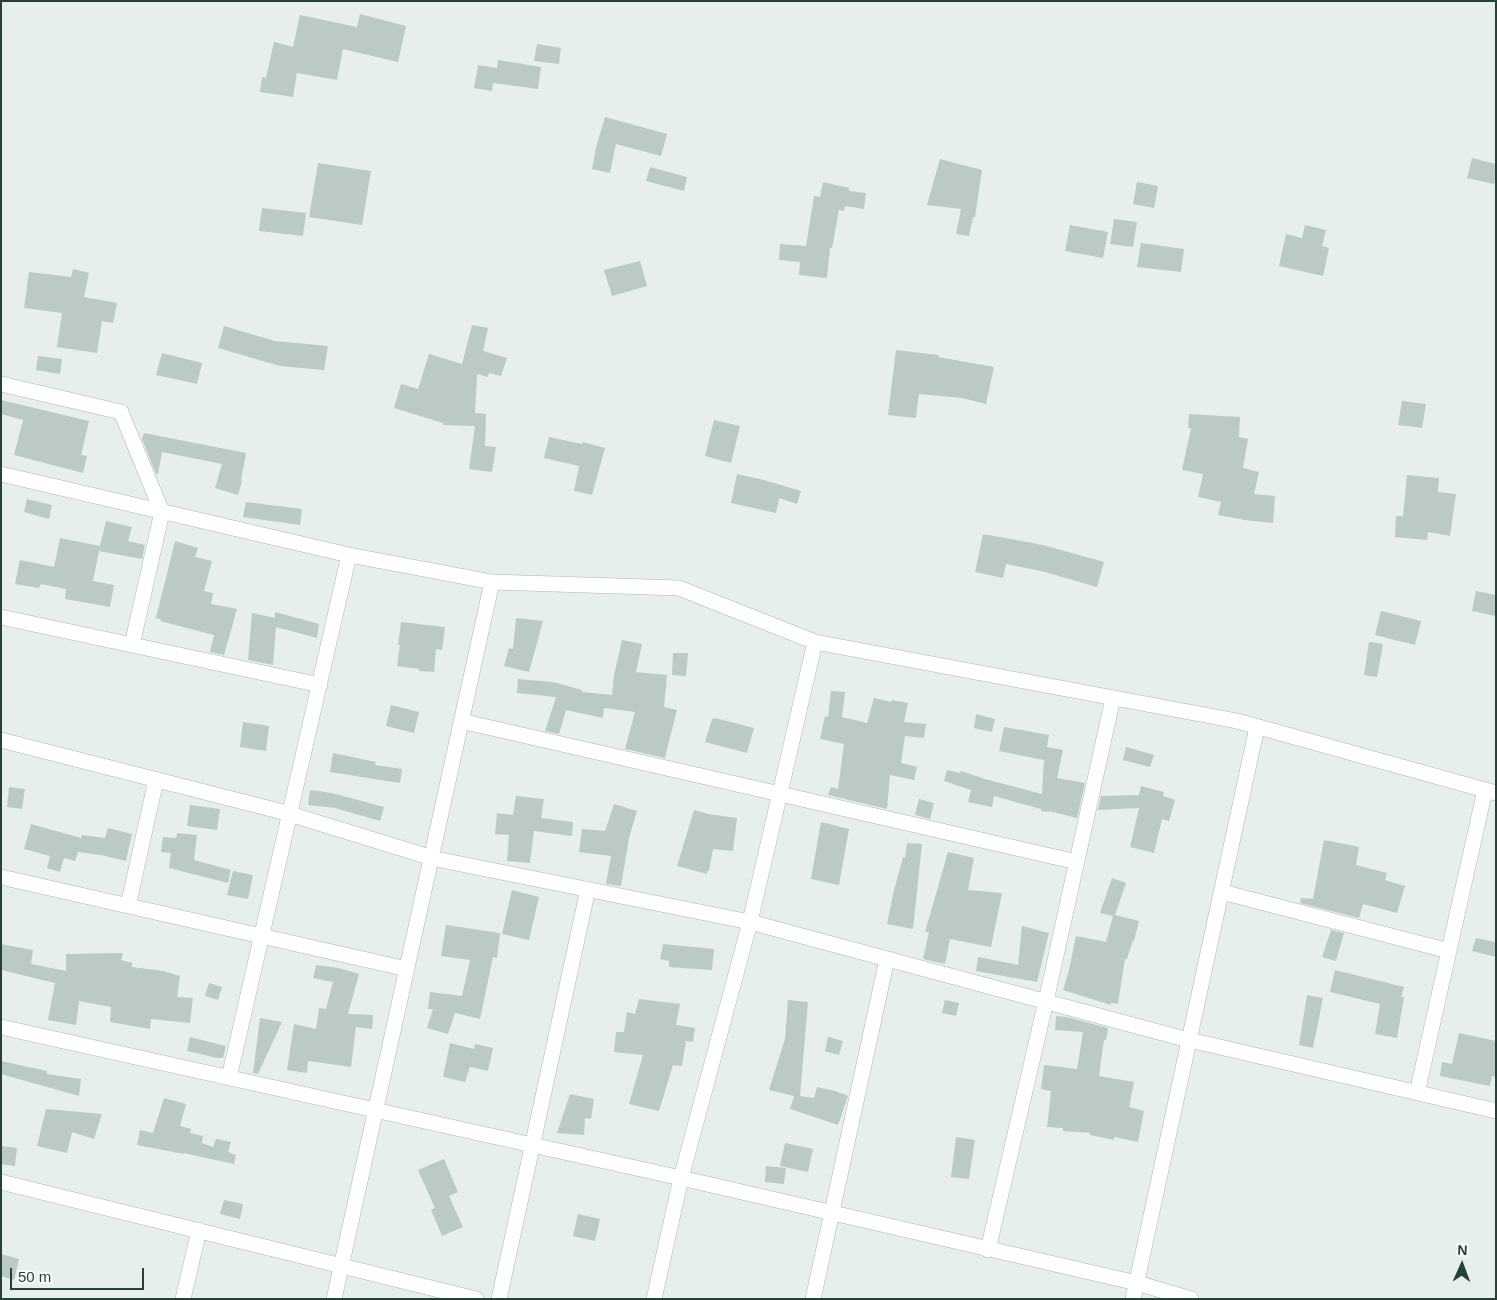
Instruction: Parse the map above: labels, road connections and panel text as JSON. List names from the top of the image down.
{
  "scale_bar": "50 m",
  "north": "top"
}
